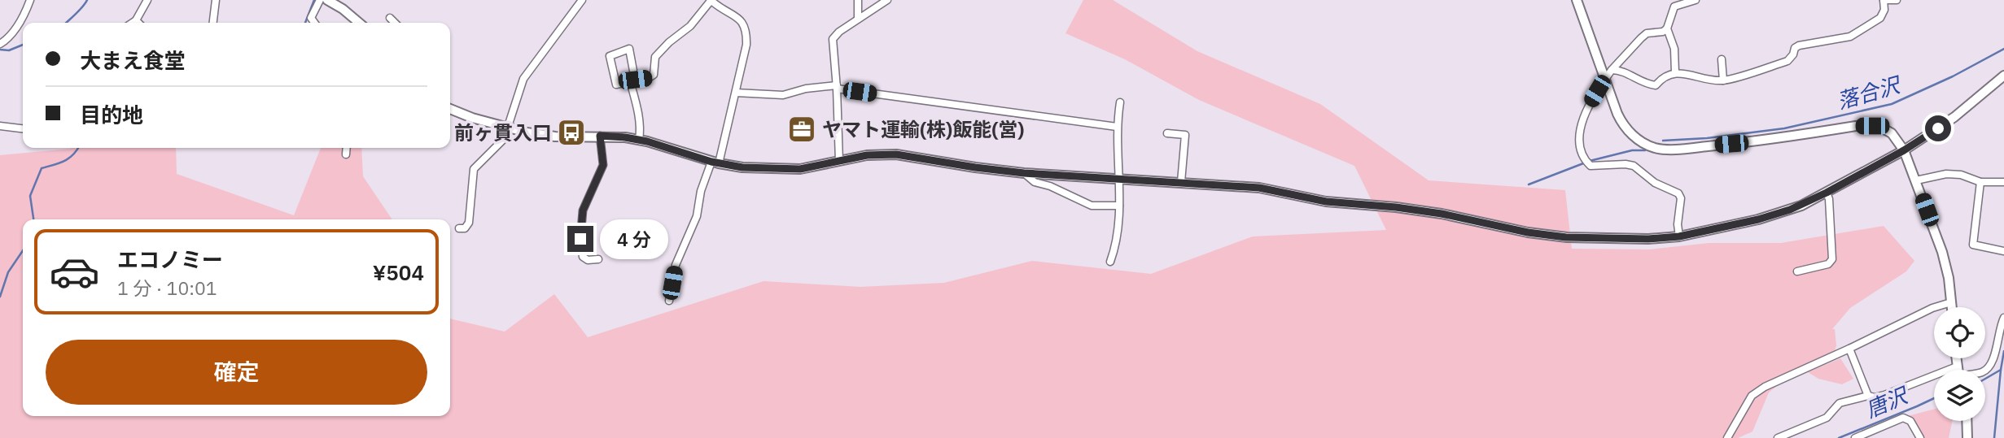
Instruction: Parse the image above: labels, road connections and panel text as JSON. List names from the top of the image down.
{
  "water": ["落合沢", "唐沢"],
  "places": {
    "office": ["ヤマト運輸(株)飯能(営)"],
    "bus stop": ["前ヶ貫入口"]
  },
  "page": {
    "banner": ["大まえ食堂", "目的地"],
    "bubble": "4 分",
    "list": [
      {
        "name": "エコノミー",
        "note": "1 分 · 10:01",
        "value": "¥504"
      }
    ],
    "buttons": "確定"
  }
}
